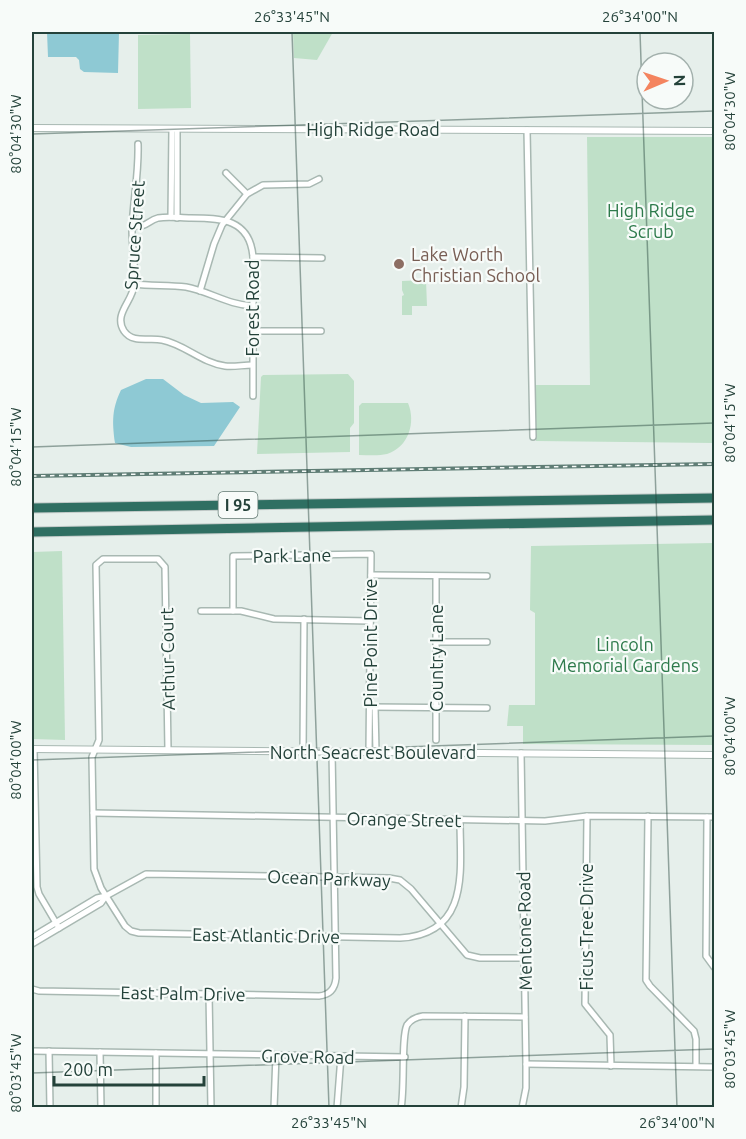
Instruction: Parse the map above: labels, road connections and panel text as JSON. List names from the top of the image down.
{
  "streets": {
    "highway": ["I 95"],
    "street": [
      "High Ridge Road",
      "Spruce Street",
      "Forest Road",
      "Park Lane",
      "Pine Point Drive",
      "Country Lane",
      "Arthur Court",
      "North Seacrest Boulevard",
      "Orange Street",
      "Ocean Parkway",
      "Ficus Tree Drive",
      "Mentone Road",
      "East Atlantic Drive",
      "East Palm Drive",
      "Grove Road"
    ]
  },
  "crossings": [
    ["Spruce Street", "Forest Road"],
    ["Park Lane", "Pine Point Drive"],
    ["Pine Point Drive", "North Seacrest Boulevard"],
    ["Arthur Court", "North Seacrest Boulevard"],
    ["Arthur Court", "East Atlantic Drive"],
    ["North Seacrest Boulevard", "Mentone Road"],
    ["North Seacrest Boulevard", "East Atlantic Drive"],
    ["Orange Street", "Ficus Tree Drive"],
    ["Orange Street", "Mentone Road"],
    ["Orange Street", "East Atlantic Drive"],
    ["Ocean Parkway", "Mentone Road"],
    ["Ocean Parkway", "East Atlantic Drive"],
    ["East Atlantic Drive", "East Palm Drive"]
  ],
  "parks": ["High Ridge Scrub", "Lincoln Memorial Gardens"],
  "places": ["Lake Worth Christian School"],
  "scale_bar": "200 m",
  "north": "right",
  "coordinates": [
    "26°33'45\"N",
    "26°34'00\"N",
    "80°04'30\"W",
    "80°04'15\"W",
    "80°04'00\"W",
    "80°03'45\"W"
  ]
}
